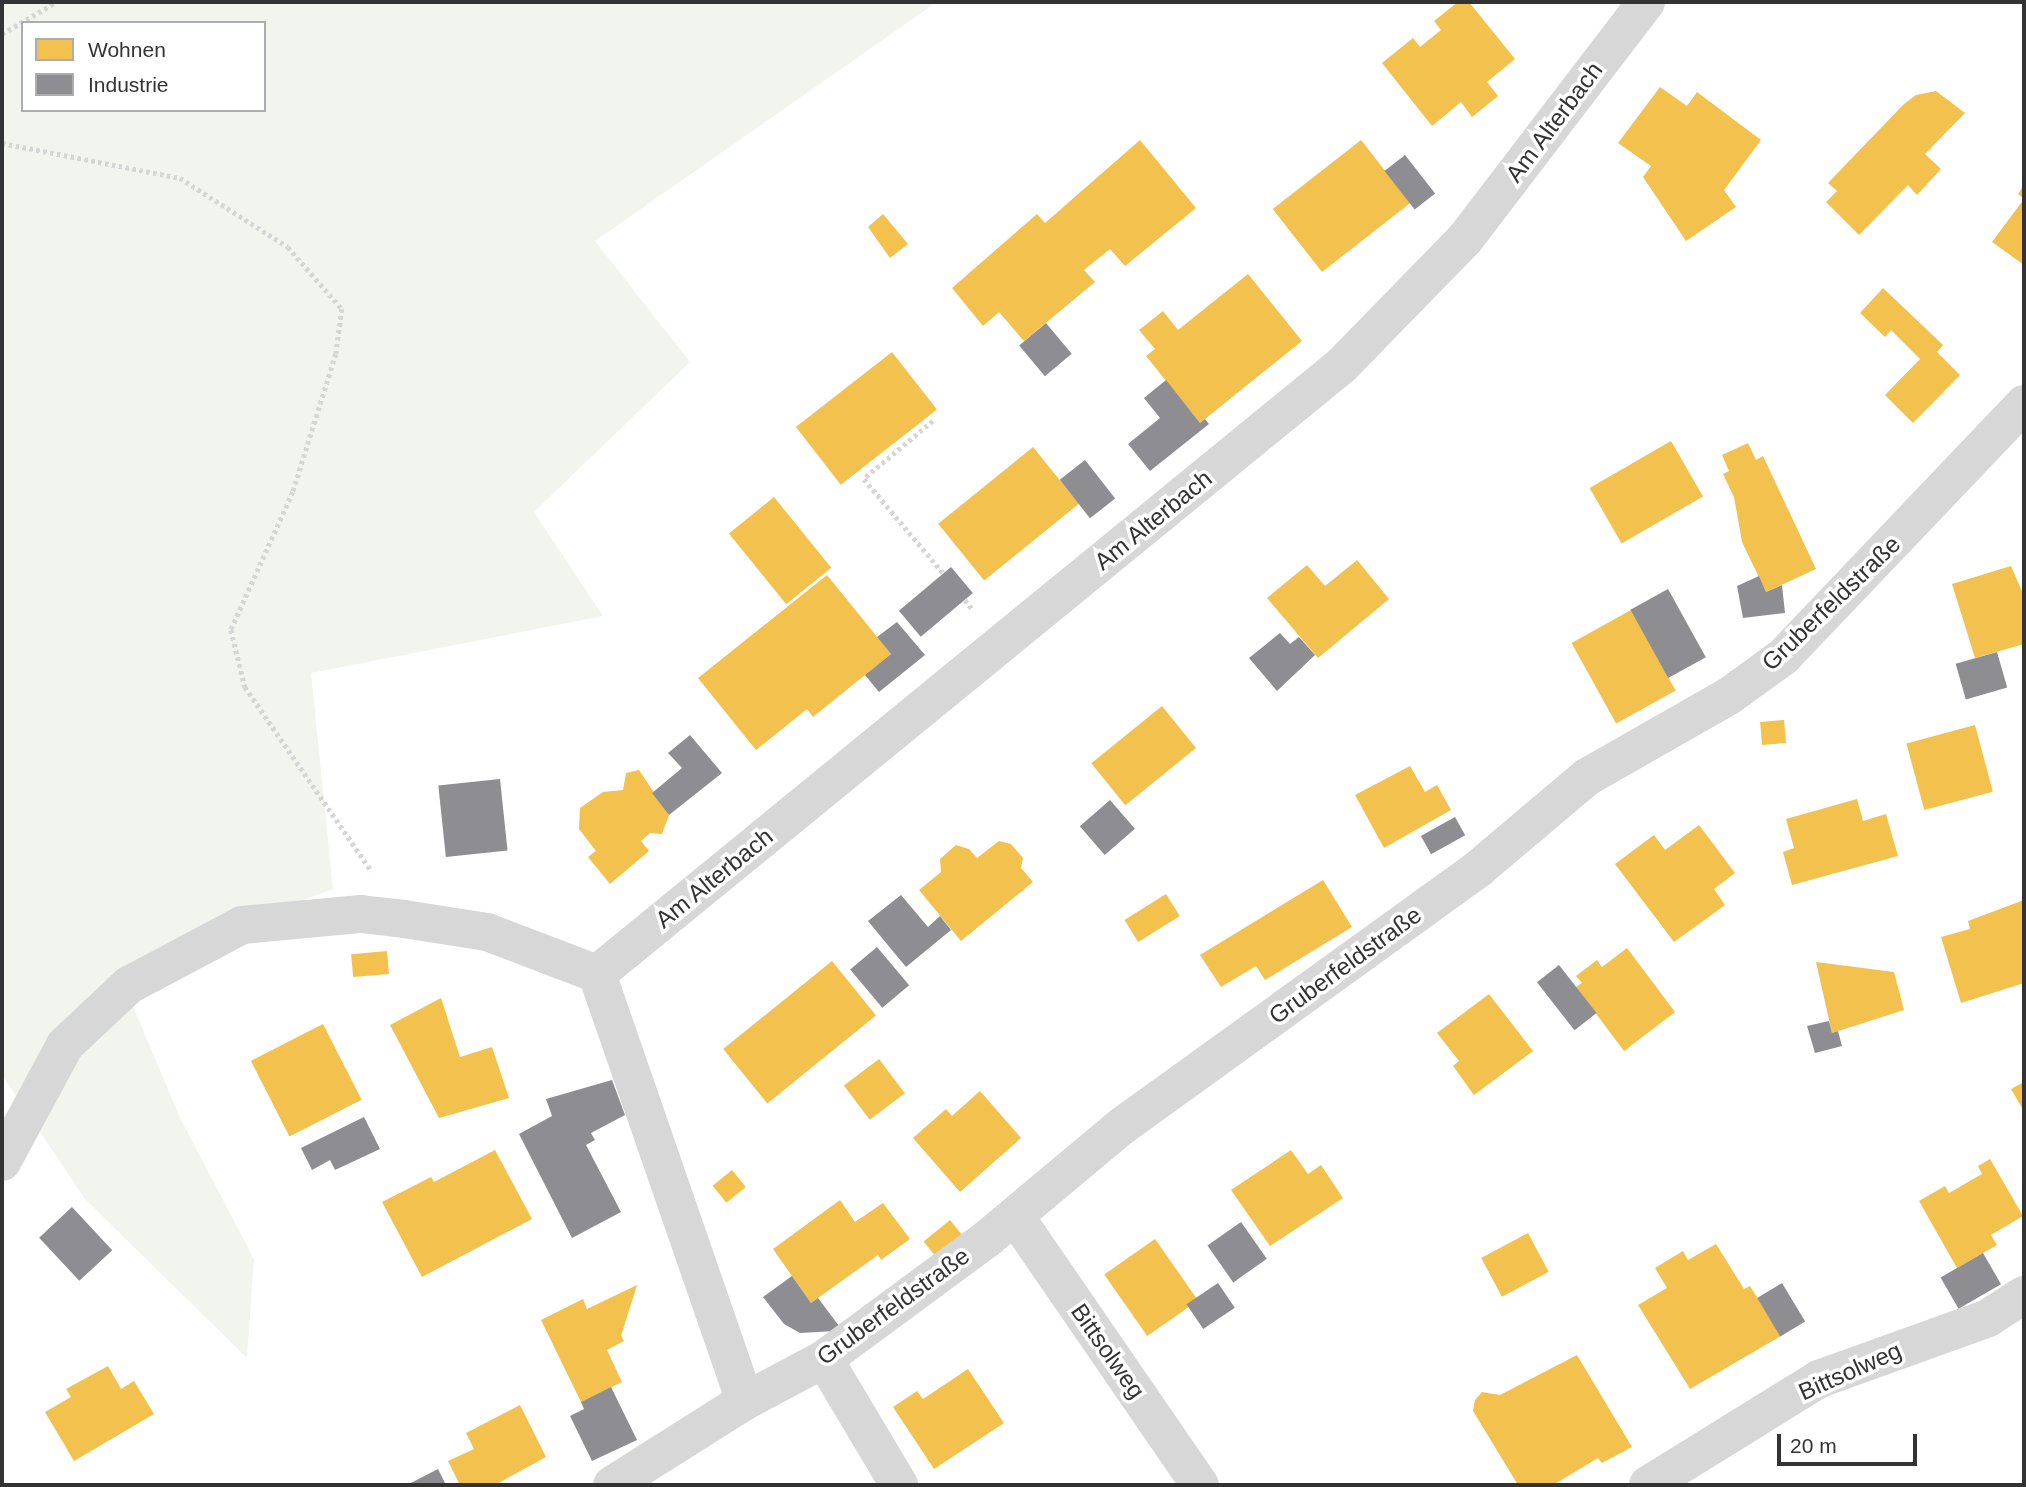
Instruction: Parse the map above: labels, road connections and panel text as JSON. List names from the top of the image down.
{
  "streets": {
    "street": ["Am Alterbach", "Gruberfeldstraße", "Bittsolweg"]
  },
  "crossings": [
    ["Gruberfeldstraße", "Bittsolweg"]
  ],
  "legend": ["Wohnen", "Industrie"],
  "scale_bar": "20 m"
}
